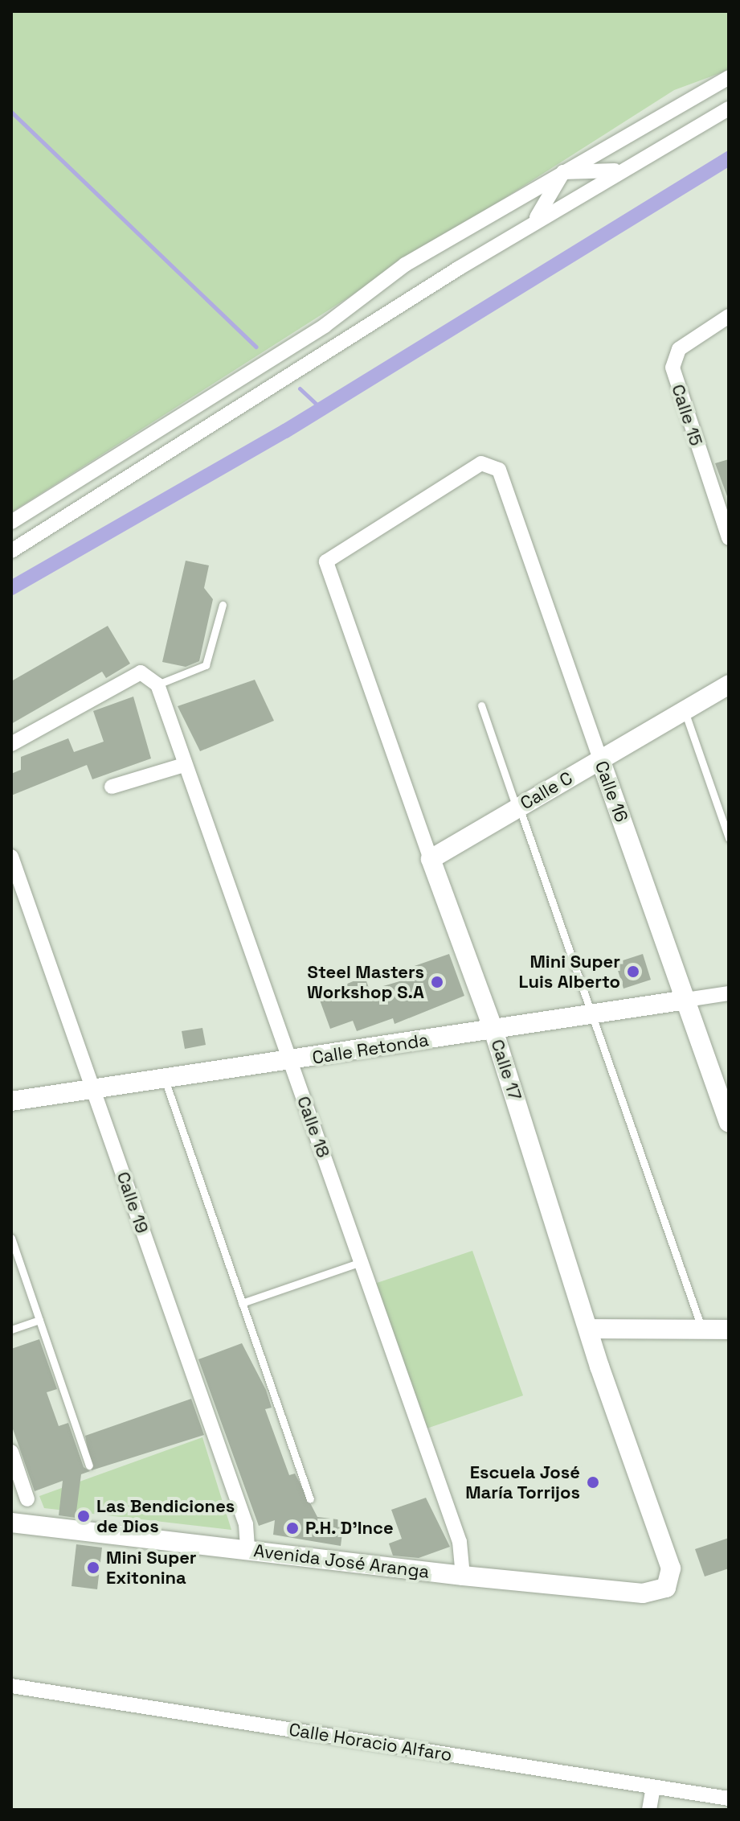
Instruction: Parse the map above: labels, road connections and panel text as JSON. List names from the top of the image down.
{
  "streets": {
    "street": [
      "Calle 15",
      "Calle C",
      "Calle 16",
      "Calle Retonda",
      "Calle 17",
      "Calle 18",
      "Calle 19",
      "Avenida José Aranga",
      "Calle Horacio Alfaro"
    ]
  },
  "crossings": [
    ["Calle C", "Calle 16"],
    ["Calle C", "Calle 17"],
    ["Calle 16", "Calle Retonda"],
    ["Calle 16", "Calle 17"],
    ["Calle Retonda", "Calle 17"],
    ["Calle Retonda", "Calle 18"],
    ["Calle Retonda", "Calle 19"],
    ["Calle 17", "Avenida José Aranga"],
    ["Calle 18", "Avenida José Aranga"],
    ["Calle 19", "Avenida José Aranga"]
  ],
  "places": [
    "Mini Super Luis Alberto",
    "Steel Masters Workshop S.A",
    "Escuela José María Torrijos",
    "Las Bendiciones de Dios",
    "P.H. D'Ince",
    "Mini Super Exitonina"
  ]
}
